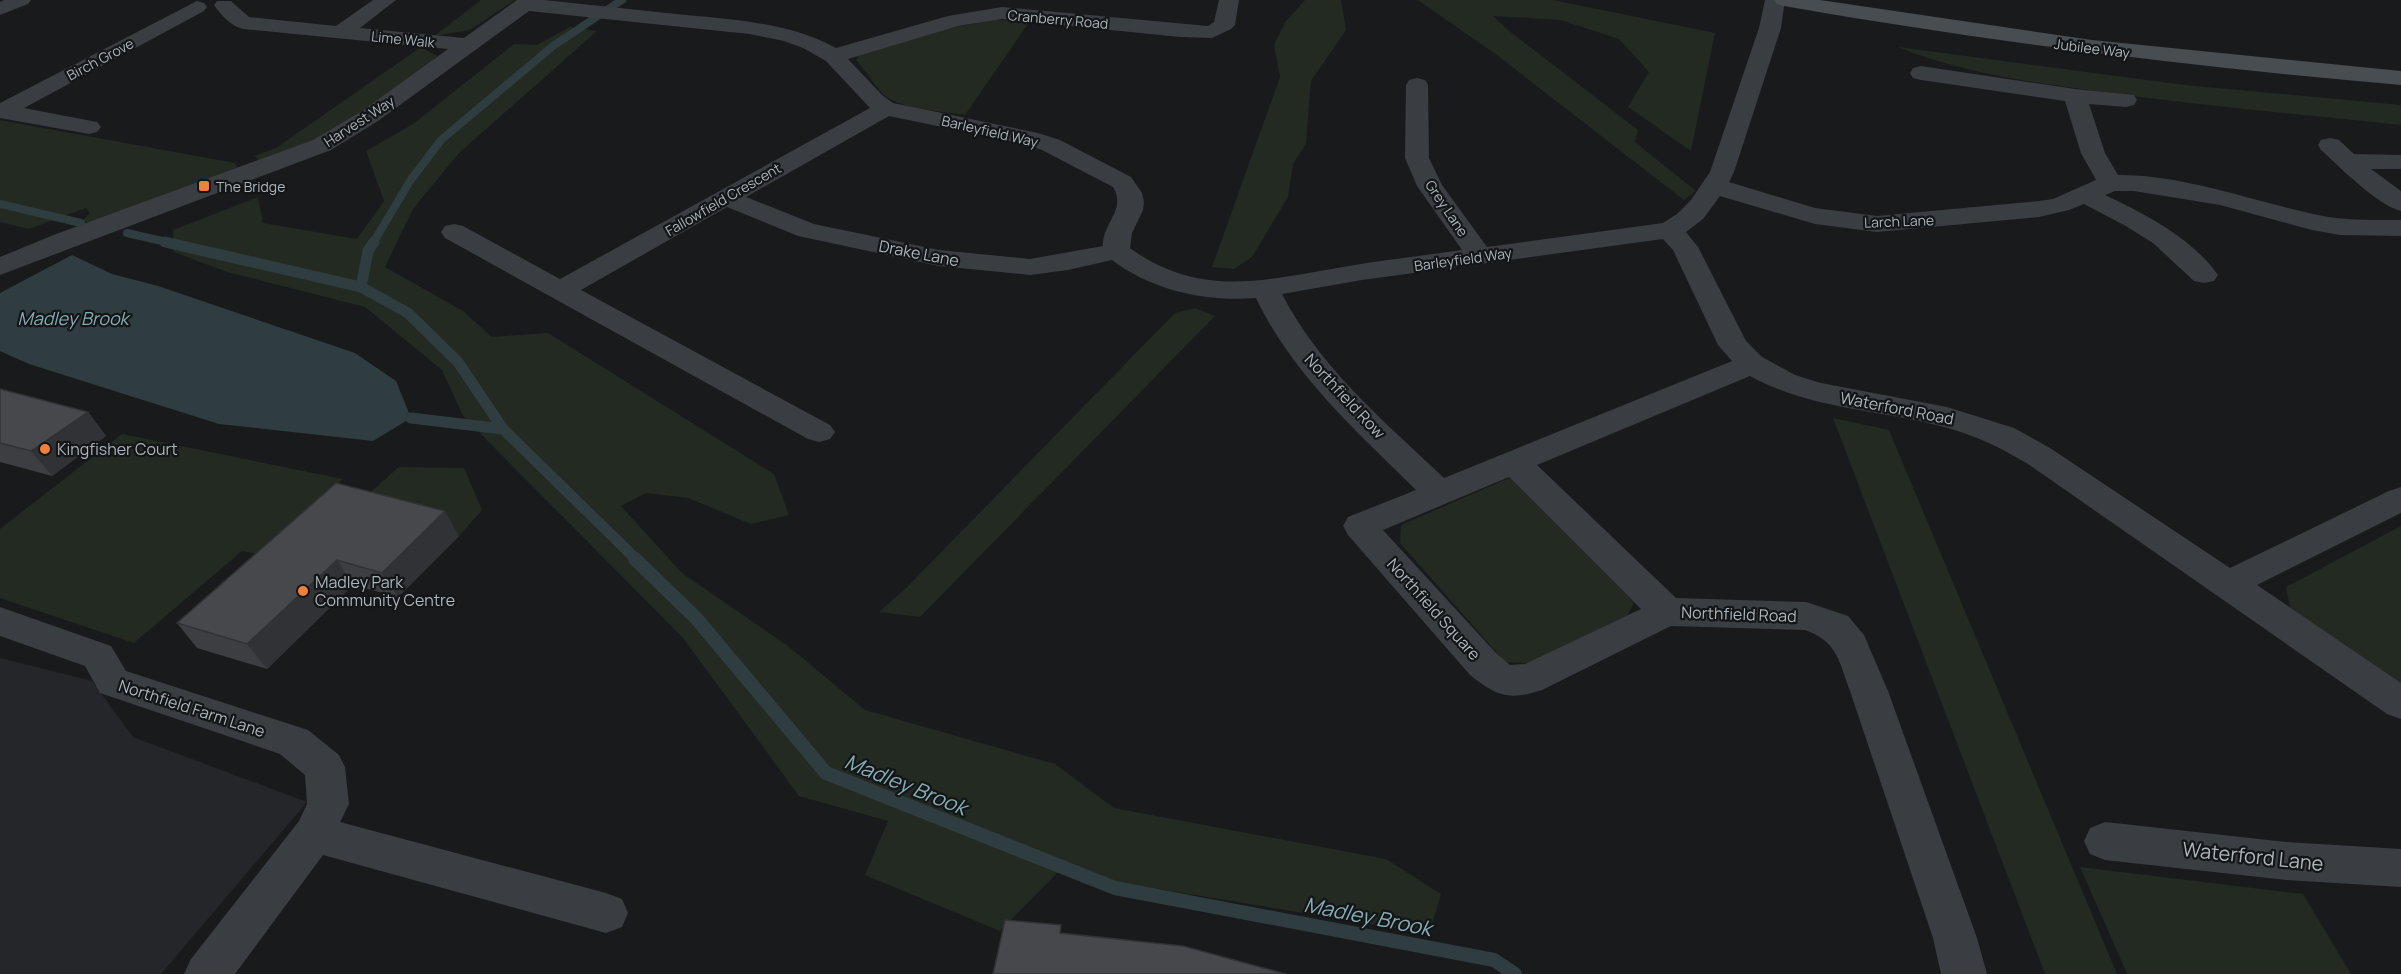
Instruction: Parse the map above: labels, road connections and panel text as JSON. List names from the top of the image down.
{
  "streets": {
    "street": [
      "Cranberry Road",
      "Lime Walk",
      "Jubilee Way",
      "Birch Grove",
      "Harvest Way",
      "Barleyfield Way",
      "Fallowfield Crescent",
      "Grey Lane",
      "Larch Lane",
      "Drake Lane",
      "Northfield Row",
      "Waterford Road",
      "Northfield Square",
      "Northfield Road",
      "Northfield Farm Lane",
      "Waterford Lane"
    ]
  },
  "crossings": [
    ["Cranberry Road", "Barleyfield Way"],
    ["Lime Walk", "Harvest Way"],
    ["Harvest Way", "Barleyfield Way"],
    ["Barleyfield Way", "Fallowfield Crescent"],
    ["Barleyfield Way", "Grey Lane"],
    ["Barleyfield Way", "Drake Lane"],
    ["Barleyfield Way", "Northfield Row"],
    ["Barleyfield Way", "Waterford Road"],
    ["Fallowfield Crescent", "Drake Lane"],
    ["Northfield Row", "Northfield Square"],
    ["Northfield Square", "Northfield Road"]
  ],
  "water": ["Madley Brook"],
  "places": {
    "transit": ["The Bridge"],
    "other": ["Kingfisher Court", "Madley Park Community Centre"]
  }
}
